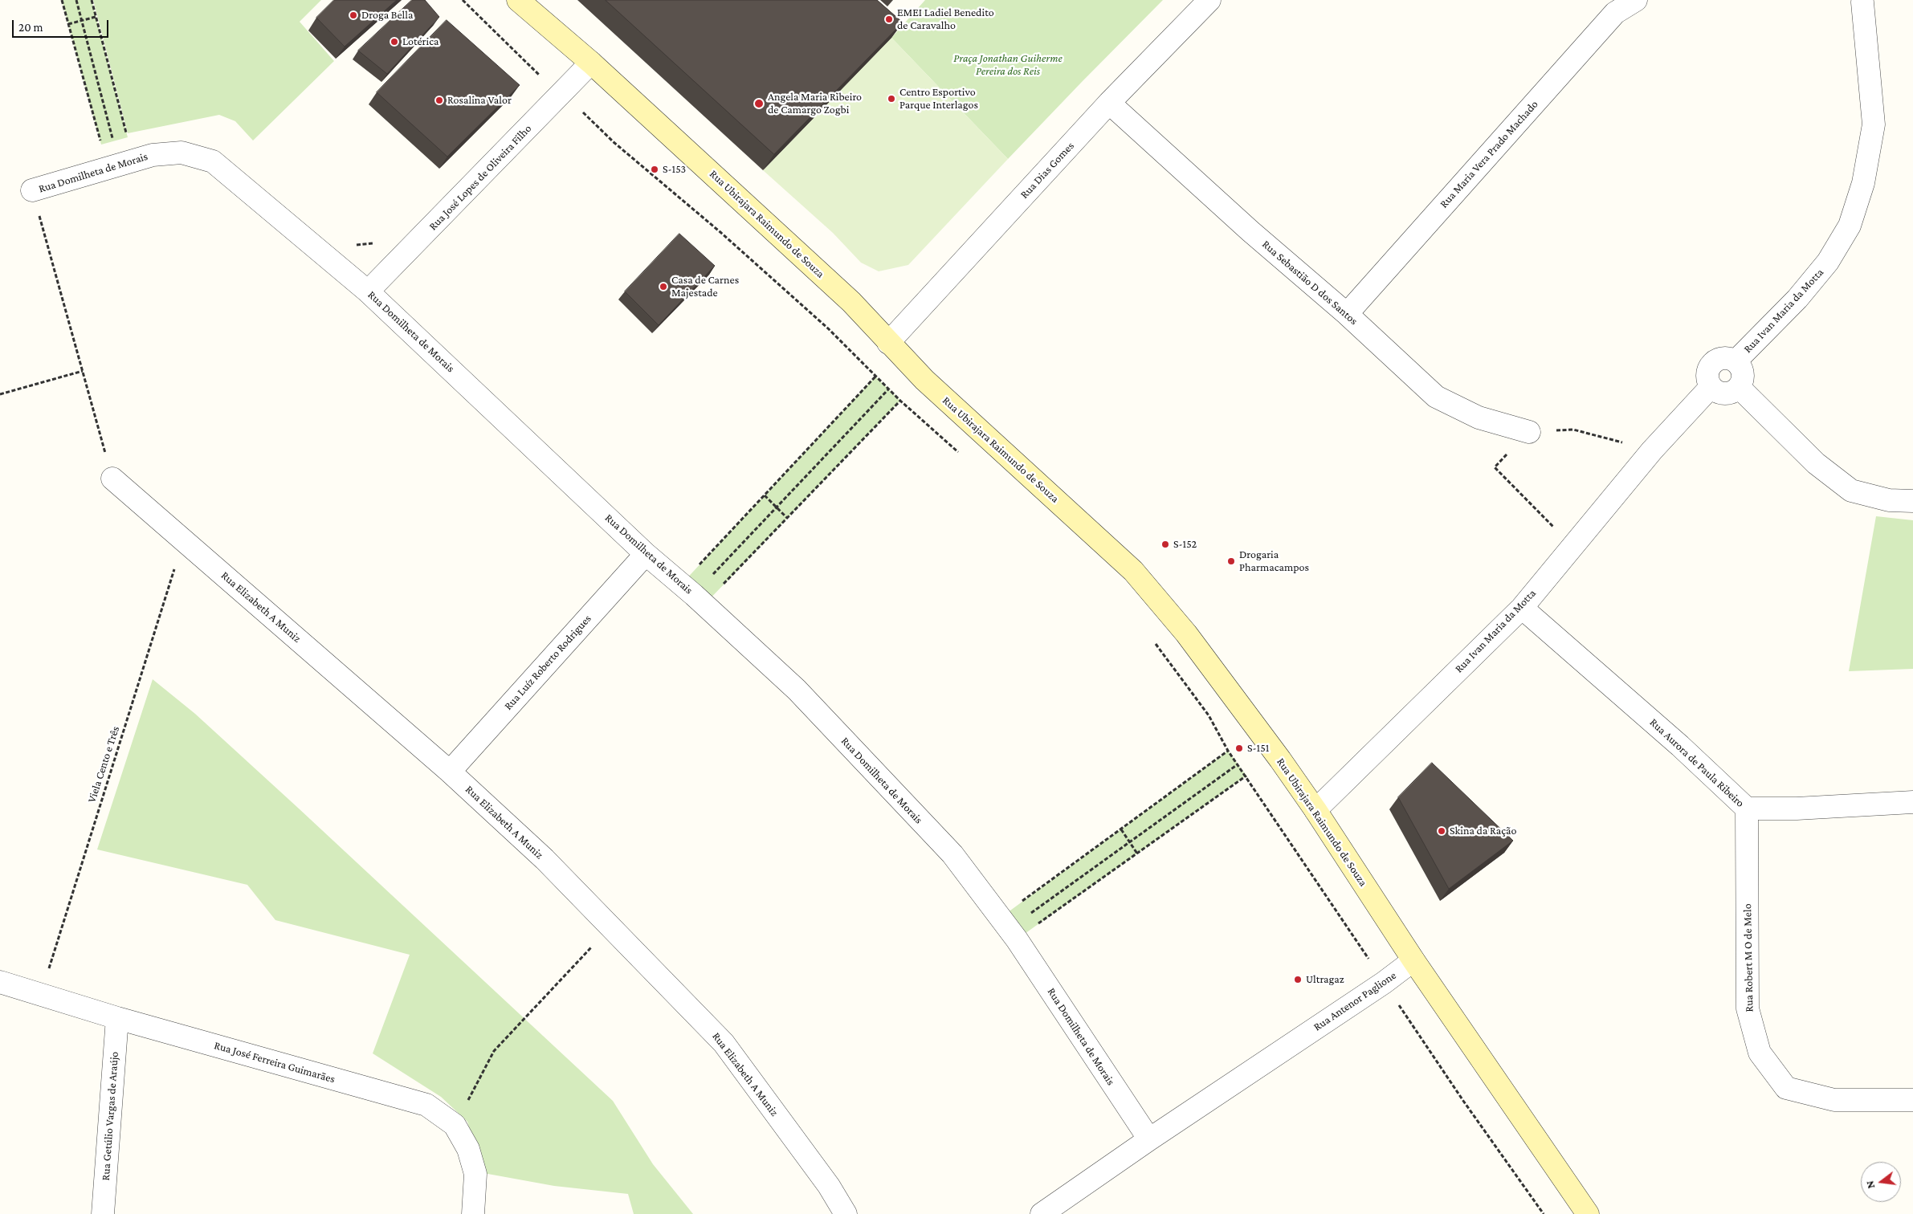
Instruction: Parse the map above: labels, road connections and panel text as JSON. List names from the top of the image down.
{
  "streets": {
    "main road": ["Rua Ubirajara Raimundo de Souza"],
    "street": [
      "Rua Maria Vera Prado Machado",
      "Rua Dias Gomes",
      "Rua Domilheta de Morais",
      "Rua José Lopes de Oliveira Filho",
      "Rua Sebastião D dos Santos",
      "Rua Ivan Maria da Motta",
      "Rua Elizabeth A Muniz",
      "Rua Luíz Roberto Rodrigues",
      "Rua Aurora de Paula Ribeiro",
      "Rua Robert M O de Melo",
      "Rua Antenor Paglione",
      "Rua José Ferreira Guimarães",
      "Rua Getúlio Vargas de Araújo"
    ],
    "path": ["Viela Cento e Três"]
  },
  "crossings": [
    ["Rua Maria Vera Prado Machado", "Rua Sebastião D dos Santos"],
    ["Rua Dias Gomes", "Rua Ubirajara Raimundo de Souza"],
    ["Rua Dias Gomes", "Rua Sebastião D dos Santos"],
    ["Rua Domilheta de Morais", "Rua José Lopes de Oliveira Filho"],
    ["Rua Domilheta de Morais", "Rua Luíz Roberto Rodrigues"],
    ["Rua Domilheta de Morais", "Rua Antenor Paglione"],
    ["Rua José Lopes de Oliveira Filho", "Rua Ubirajara Raimundo de Souza"],
    ["Rua Ubirajara Raimundo de Souza", "Rua Ivan Maria da Motta"],
    ["Rua Ubirajara Raimundo de Souza", "Rua Antenor Paglione"],
    ["Rua Ivan Maria da Motta", "Rua Aurora de Paula Ribeiro"],
    ["Rua Elizabeth A Muniz", "Rua Luíz Roberto Rodrigues"],
    ["Rua Elizabeth A Muniz", "Viela Cento e Três"],
    ["Rua Aurora de Paula Ribeiro", "Rua Robert M O de Melo"],
    ["Viela Cento e Três", "Rua José Ferreira Guimarães"],
    ["Rua José Ferreira Guimarães", "Rua Getúlio Vargas de Araújo"]
  ],
  "parks": ["Praça Jonathan Guiherme Pereira dos Reis"],
  "places": [
    "Droga Bella",
    "EMEI Ladiel Benedito de Caravalho",
    "Lotérica",
    "Centro Esportivo Parque Interlagos",
    "Rosalina Valor",
    "Angela Maria Ribeiro de Camargo Zogbi",
    "S-153",
    "Casa de Carnes Majestade",
    "S-152",
    "Drogaria Pharmacampos",
    "S-151",
    "Skina da Ração",
    "Ultragaz"
  ],
  "scale_bar": "20 m",
  "north": "left"
}
